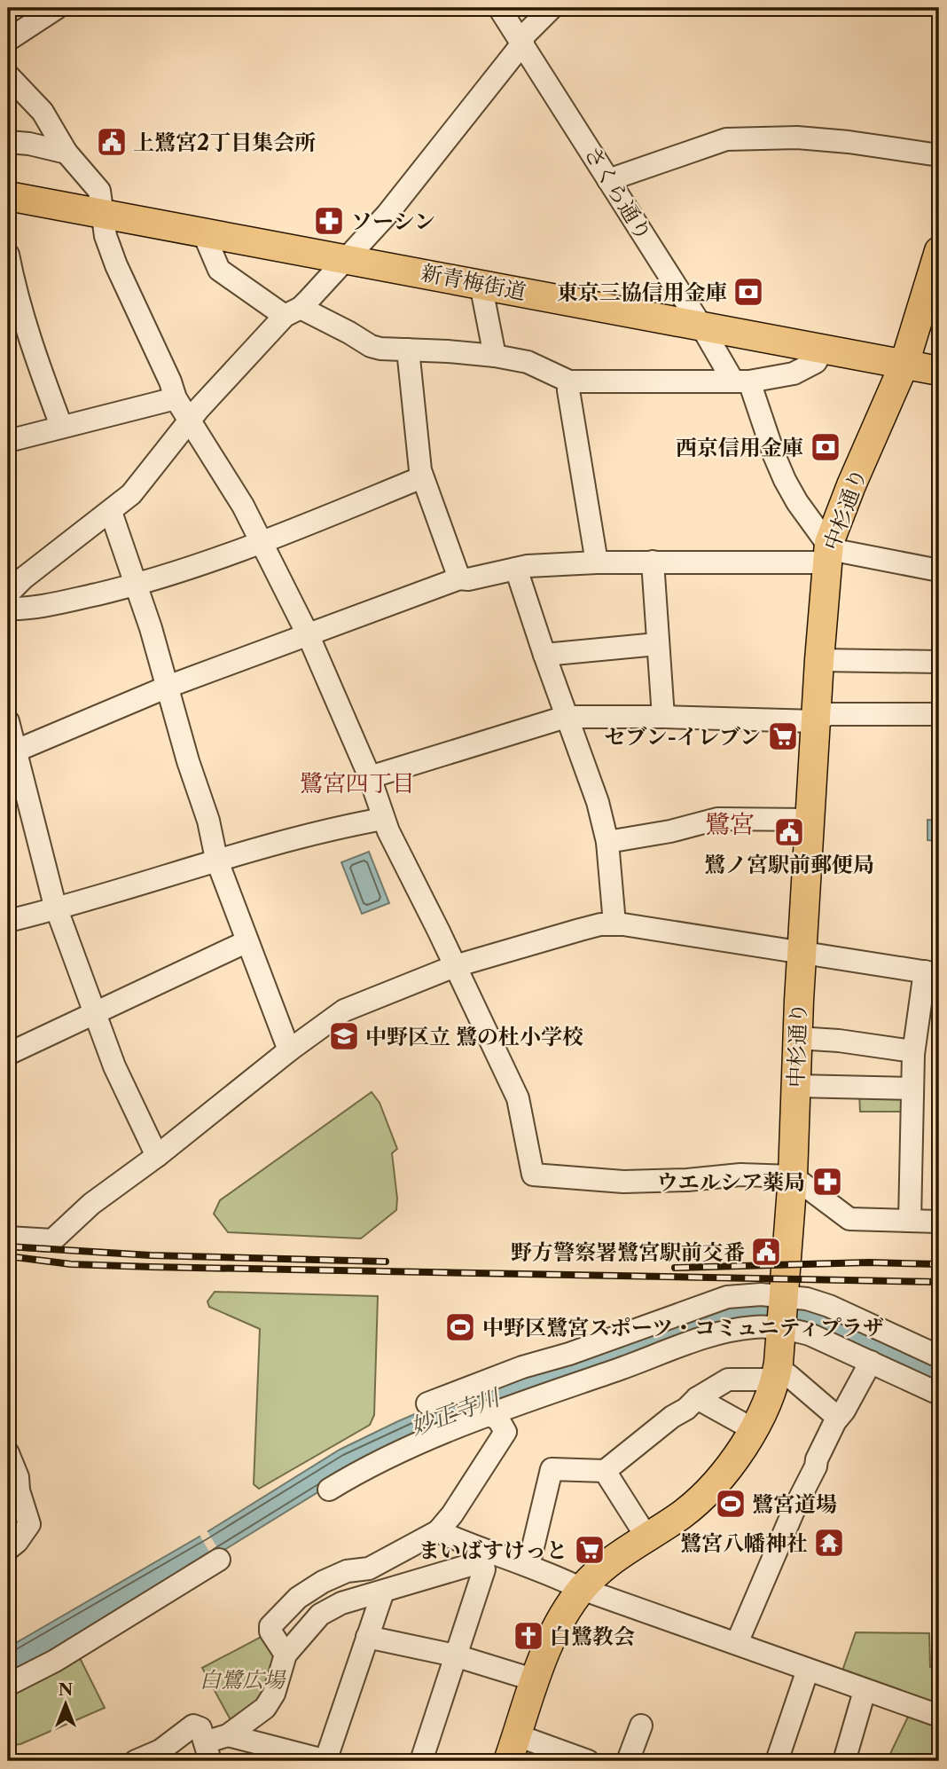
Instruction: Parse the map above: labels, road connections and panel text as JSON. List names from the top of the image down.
{
  "streets": {
    "main road": ["新青梅街道", "中杉通り"],
    "street": ["さくら通り"]
  },
  "crossings": [
    ["さくら通り", "新青梅街道"],
    ["さくら通り", "中杉通り"],
    ["新青梅街道", "中杉通り"]
  ],
  "districts": ["鷺宮四丁目", "鷺宮"],
  "water": ["妙正寺川"],
  "parks": ["白鷺広場"],
  "places": {
    "public building": ["上鷺宮2丁目集会所", "鷺ノ宮駅前郵便局", "野方警察署鷺宮駅前交番"],
    "pharmacy": ["ソーシン", "ウエルシア薬局"],
    "bank": ["東京三協信用金庫", "西京信用金庫"],
    "supermarket": ["セブン-イレブン", "まいばすけっと"],
    "school or university": ["中野区立 鷺の杜小学校"],
    "sports": ["中野区鷺宮スポーツ・コミュニティプラザ", "鷺宮道場"],
    "temple": ["鷺宮八幡神社"],
    "church": ["白鷺教会"]
  },
  "north": "top"
}
